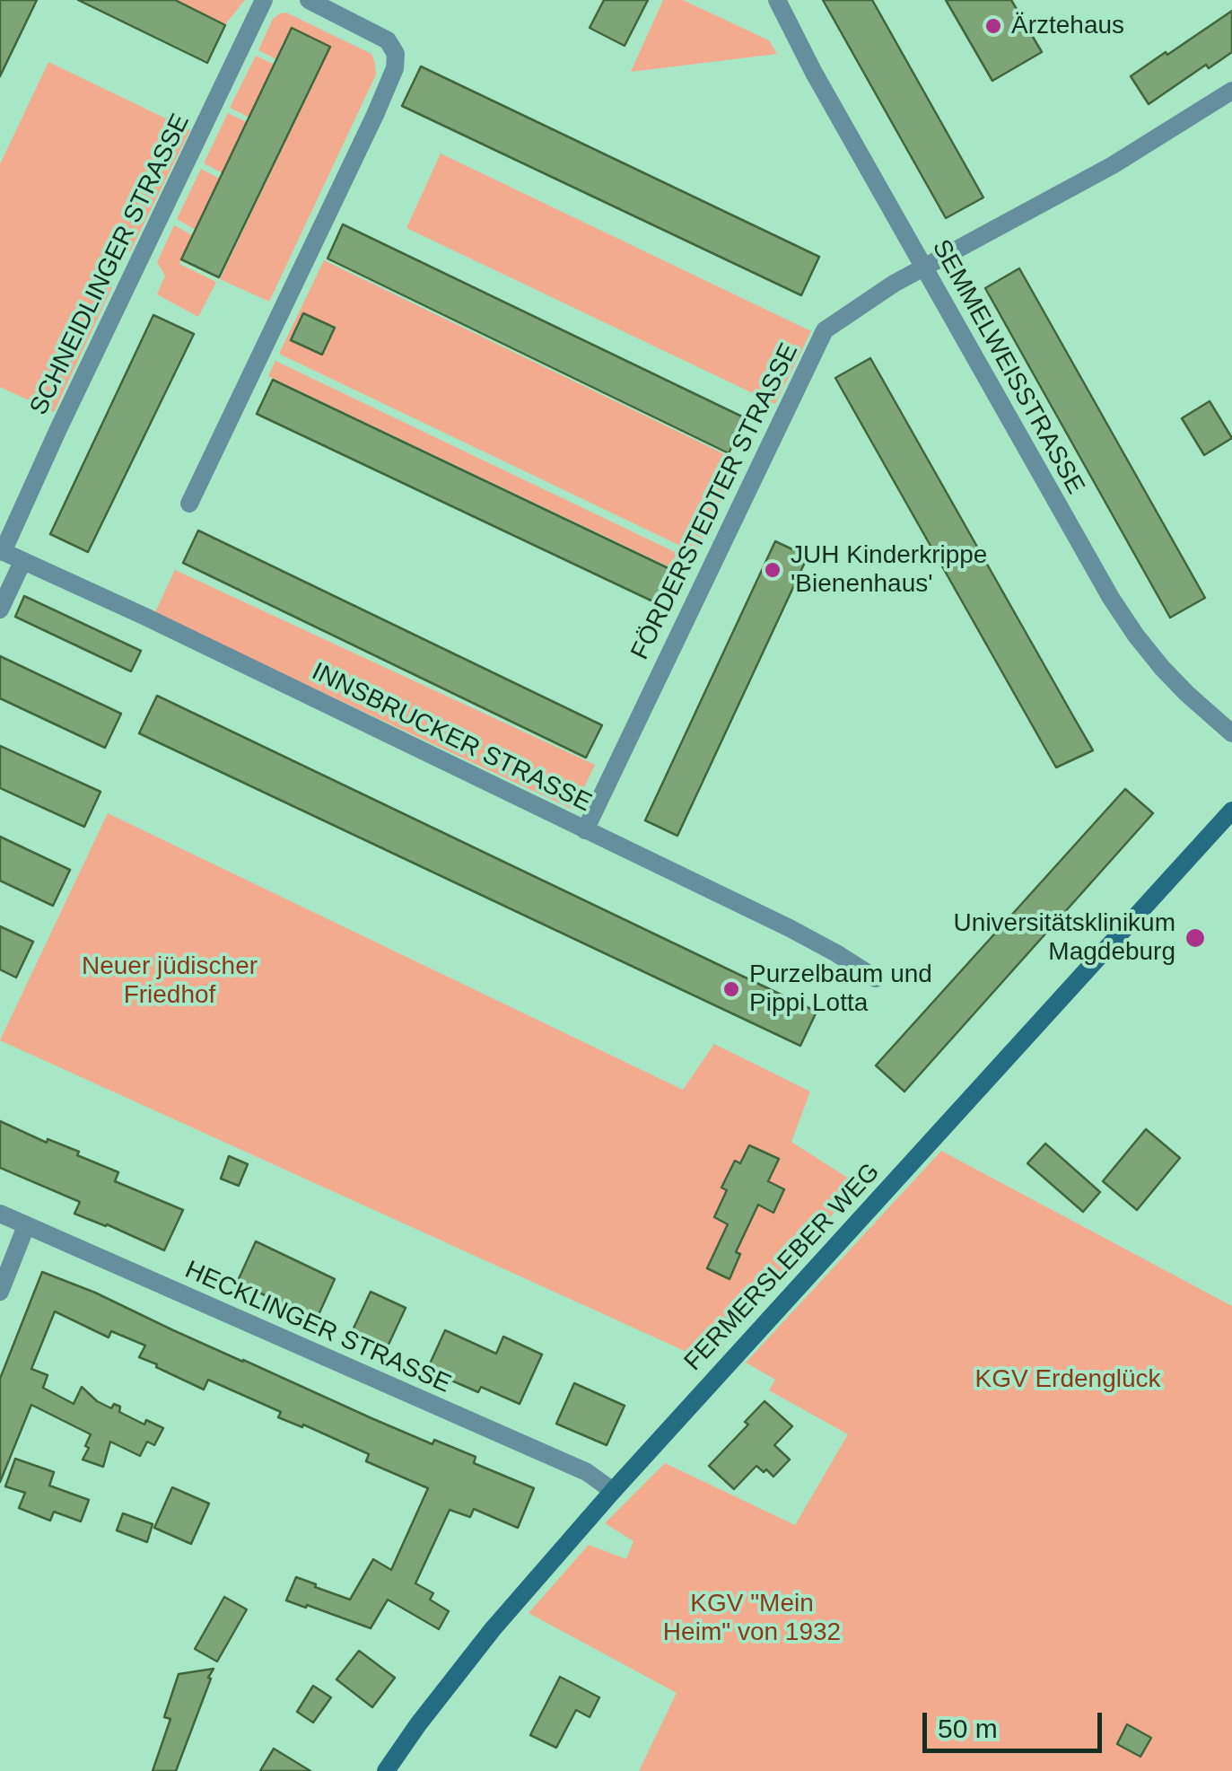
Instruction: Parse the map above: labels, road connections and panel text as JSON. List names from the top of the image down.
{
  "streets": {
    "street": [
      "SCHNEIDLINGER STRASSE",
      "SEMMELWEISSTRASSE",
      "FÖRDERSTEDTER STRASSE",
      "INNSBRUCKER STRASSE",
      "FERMERSLEBER WEG",
      "HECKLINGER STRASSE"
    ]
  },
  "crossings": [
    ["SCHNEIDLINGER STRASSE", "INNSBRUCKER STRASSE"],
    ["SEMMELWEISSTRASSE", "FÖRDERSTEDTER STRASSE"],
    ["FÖRDERSTEDTER STRASSE", "INNSBRUCKER STRASSE"],
    ["FERMERSLEBER WEG", "HECKLINGER STRASSE"]
  ],
  "parks": ["Neuer jüdischer Friedhof", "KGV Erdenglück", "KGV \"Mein Heim\" von 1932"],
  "places": [
    "Ärztehaus",
    "JUH Kinderkrippe 'Bienenhaus'",
    "Universitätsklinikum Magdeburg",
    "Purzelbaum und Pippi Lotta"
  ],
  "scale_bar": "50 m"
}
